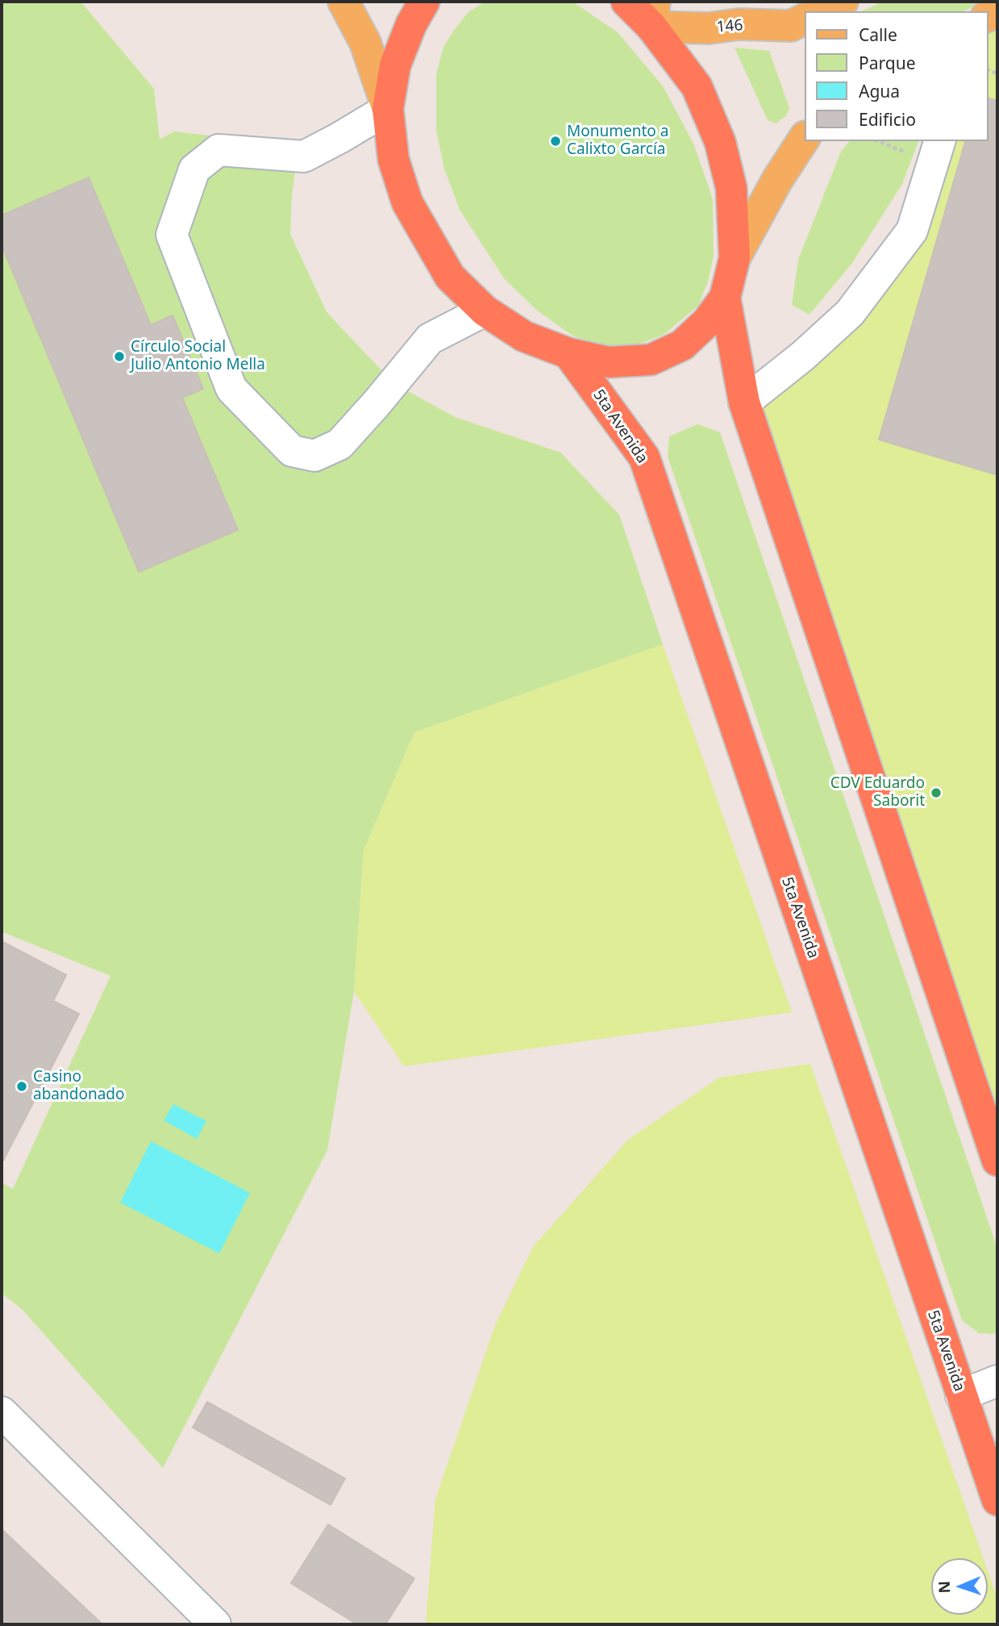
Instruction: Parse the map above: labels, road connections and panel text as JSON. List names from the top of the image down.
{
  "streets": {
    "highway": ["5ta Avenida"],
    "main road": ["146"]
  },
  "places": [
    "Monumento a Calixto García",
    "Círculo Social Julio Antonio Mella",
    "CDV Eduardo Saborit",
    "Casino abandonado"
  ],
  "legend": [
    "Calle",
    "Parque",
    "Agua",
    "Edificio"
  ],
  "north": "left"
}
